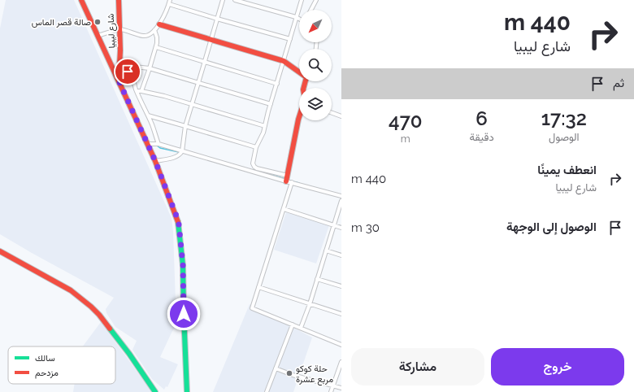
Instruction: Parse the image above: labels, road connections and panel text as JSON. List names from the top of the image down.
{
  "streets": {
    "main road": ["شارع ليبيا"]
  },
  "places": ["صالة قصر الماس", "حلة كوكو مربع عشرة"],
  "legend": ["سالك", "مزدحم"],
  "north": "bottom left",
  "page": {
    "turn": ["440 m", "شارع ليبيا"],
    "then": "ثم",
    "eta": [
      "17:32",
      "الوصول",
      "6",
      "دقيقة",
      "470",
      "m"
    ],
    "list": [
      {
        "name": "انعطف يمينًا",
        "note": "شارع ليبيا",
        "value": "440 m"
      },
      {
        "name": "الوصول إلى الوجهة",
        "value": "30 m"
      }
    ],
    "buttons": ["خروج", "مشاركة"]
  }
}
